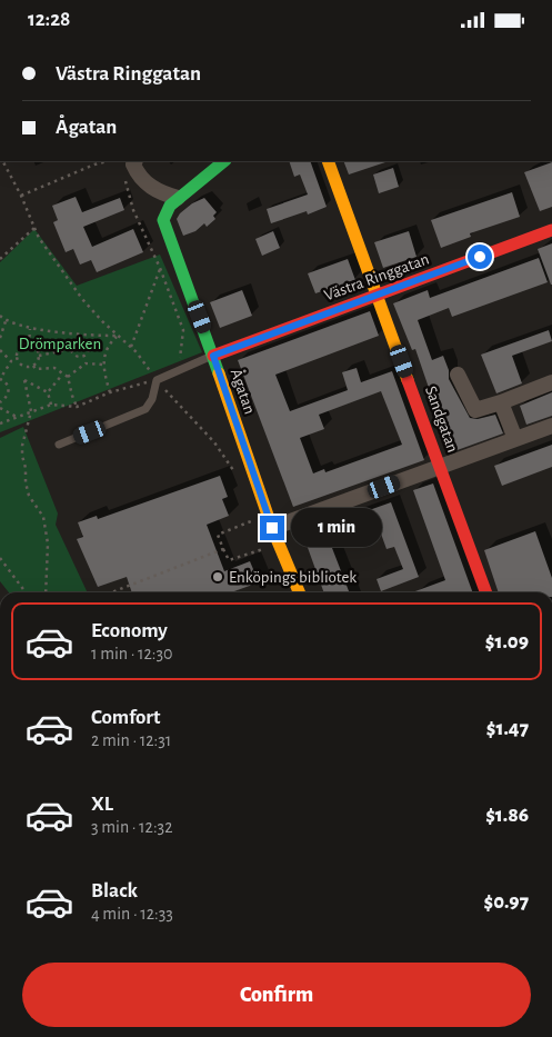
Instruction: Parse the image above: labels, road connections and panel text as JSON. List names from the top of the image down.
{
  "streets": {
    "street": ["Västra Ringgatan", "Ågatan", "Sandgatan"]
  },
  "crossings": [
    ["Västra Ringgatan", "Ågatan"],
    ["Västra Ringgatan", "Sandgatan"]
  ],
  "parks": ["Drömparken"],
  "places": ["Enköpings bibliotek"],
  "page": {
    "status": "12:28",
    "banner": ["Västra Ringgatan", "Ågatan"],
    "bubble": "1 min",
    "list": [
      {
        "name": "Economy",
        "note": "1 min · 12:30",
        "value": "$1.09"
      },
      {
        "name": "Comfort",
        "note": "2 min · 12:31",
        "value": "$1.47"
      },
      {
        "name": "XL",
        "note": "3 min · 12:32",
        "value": "$1.86"
      },
      {
        "name": "Black",
        "note": "4 min · 12:33",
        "value": "$0.97"
      }
    ],
    "buttons": "Confirm"
  }
}
